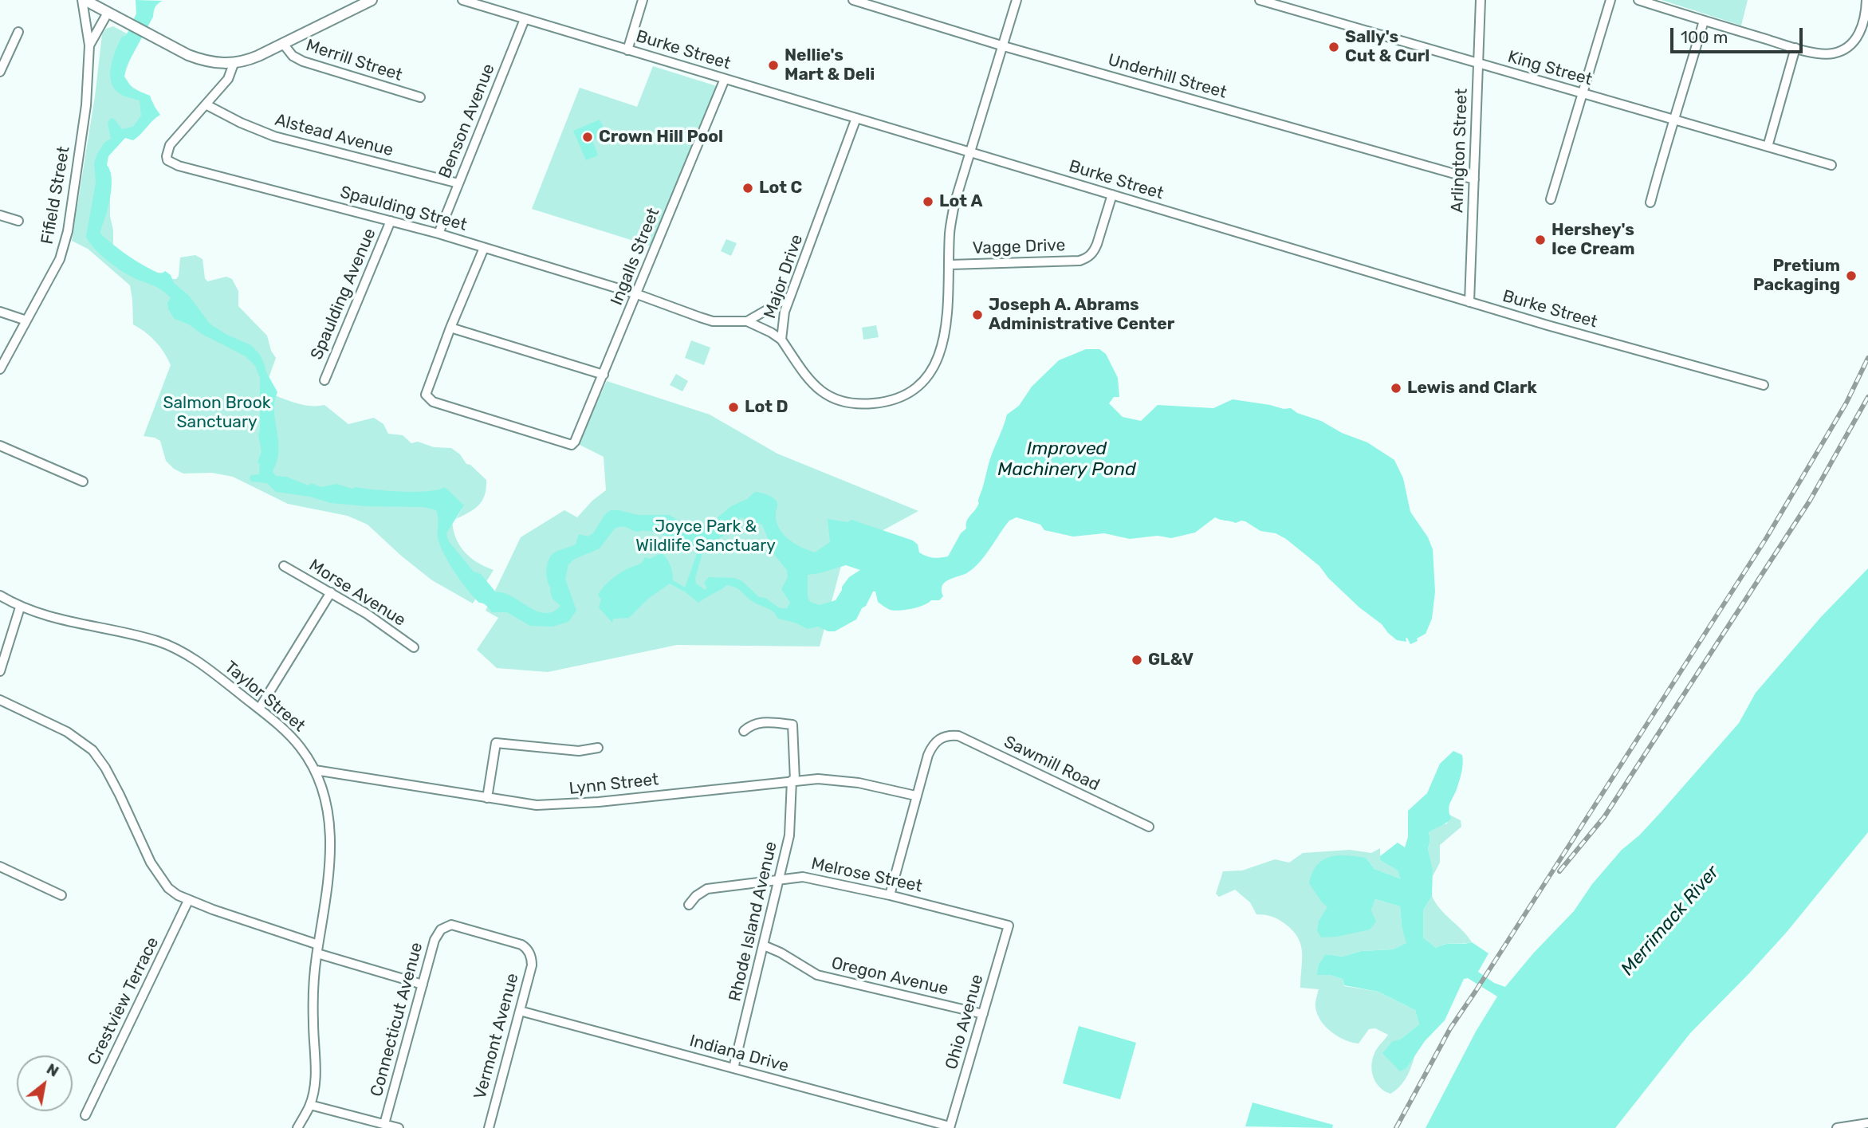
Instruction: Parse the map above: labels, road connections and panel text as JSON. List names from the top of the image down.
{
  "streets": {
    "street": [
      "Burke Street",
      "Merrill Street",
      "King Street",
      "Underhill Street",
      "Benson Avenue",
      "Alstead Avenue",
      "Arlington Street",
      "Fifield Street",
      "Spaulding Street",
      "Vagge Drive",
      "Ingalls Street",
      "Major Drive",
      "Spaulding Avenue",
      "Morse Avenue",
      "Taylor Street",
      "Sawmill Road",
      "Lynn Street",
      "Melrose Street",
      "Rhode Island Avenue",
      "Oregon Avenue",
      "Crestview Terrace",
      "Connecticut Avenue",
      "Ohio Avenue",
      "Vermont Avenue",
      "Indiana Drive"
    ]
  },
  "crossings": [
    ["Burke Street", "Benson Avenue"],
    ["Burke Street", "Arlington Street"],
    ["Burke Street", "Vagge Drive"],
    ["Burke Street", "Ingalls Street"],
    ["Burke Street", "Major Drive"],
    ["King Street", "Arlington Street"],
    ["Underhill Street", "Arlington Street"],
    ["Underhill Street", "Major Drive"],
    ["Benson Avenue", "Alstead Avenue"],
    ["Benson Avenue", "Spaulding Street"],
    ["Alstead Avenue", "Spaulding Street"],
    ["Spaulding Street", "Ingalls Street"],
    ["Spaulding Street", "Major Drive"],
    ["Spaulding Street", "Spaulding Avenue"],
    ["Vagge Drive", "Major Drive"],
    ["Taylor Street", "Lynn Street"],
    ["Sawmill Road", "Lynn Street"],
    ["Lynn Street", "Rhode Island Avenue"],
    ["Melrose Street", "Rhode Island Avenue"],
    ["Melrose Street", "Ohio Avenue"],
    ["Rhode Island Avenue", "Oregon Avenue"],
    ["Rhode Island Avenue", "Indiana Drive"],
    ["Oregon Avenue", "Ohio Avenue"],
    ["Connecticut Avenue", "Vermont Avenue"],
    ["Ohio Avenue", "Indiana Drive"],
    ["Vermont Avenue", "Indiana Drive"]
  ],
  "water": ["Improved Machinery Pond", "Merrimack River"],
  "parks": ["Salmon Brook Sanctuary", "Joyce Park & Wildlife Sanctuary"],
  "places": [
    "Sally's Cut & Curl",
    "Nellie's Mart & Deli",
    "Crown Hill Pool",
    "Lot C",
    "Lot A",
    "Hershey's Ice Cream",
    "Pretium Packaging",
    "Joseph A. Abrams Administrative Center",
    "Lewis and Clark",
    "Lot D",
    "GL&V"
  ],
  "scale_bar": "100 m",
  "north": "top right"
}
